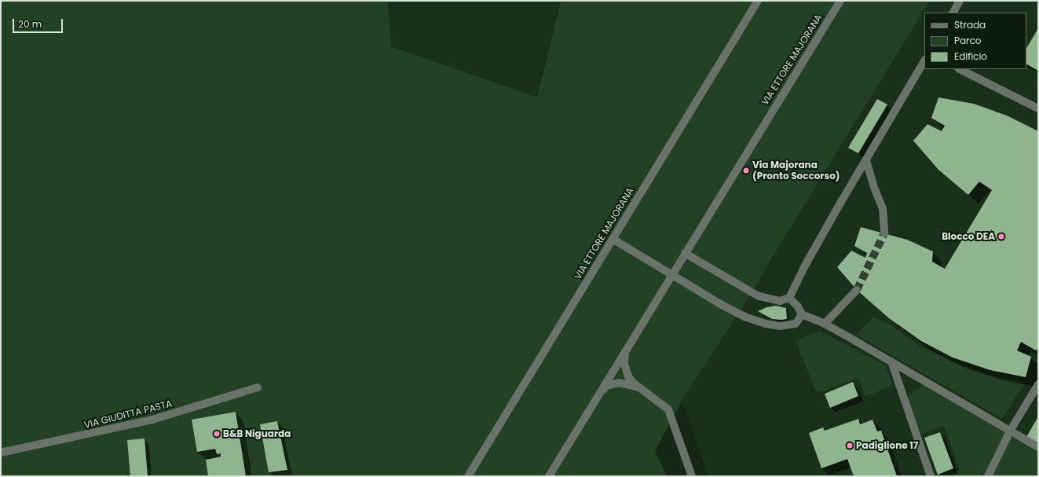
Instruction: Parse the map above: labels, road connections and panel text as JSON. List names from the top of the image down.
{
  "streets": {
    "street": ["VIA ETTORE MAJORANA", "VIA GIUDITTA PASTA"]
  },
  "places": [
    "Via Majorana (Pronto Soccorso)",
    "Blocco DEA",
    "B&B Niguarda",
    "Padiglione 17"
  ],
  "legend": ["Strada", "Parco", "Edificio"],
  "scale_bar": "20 m"
}
